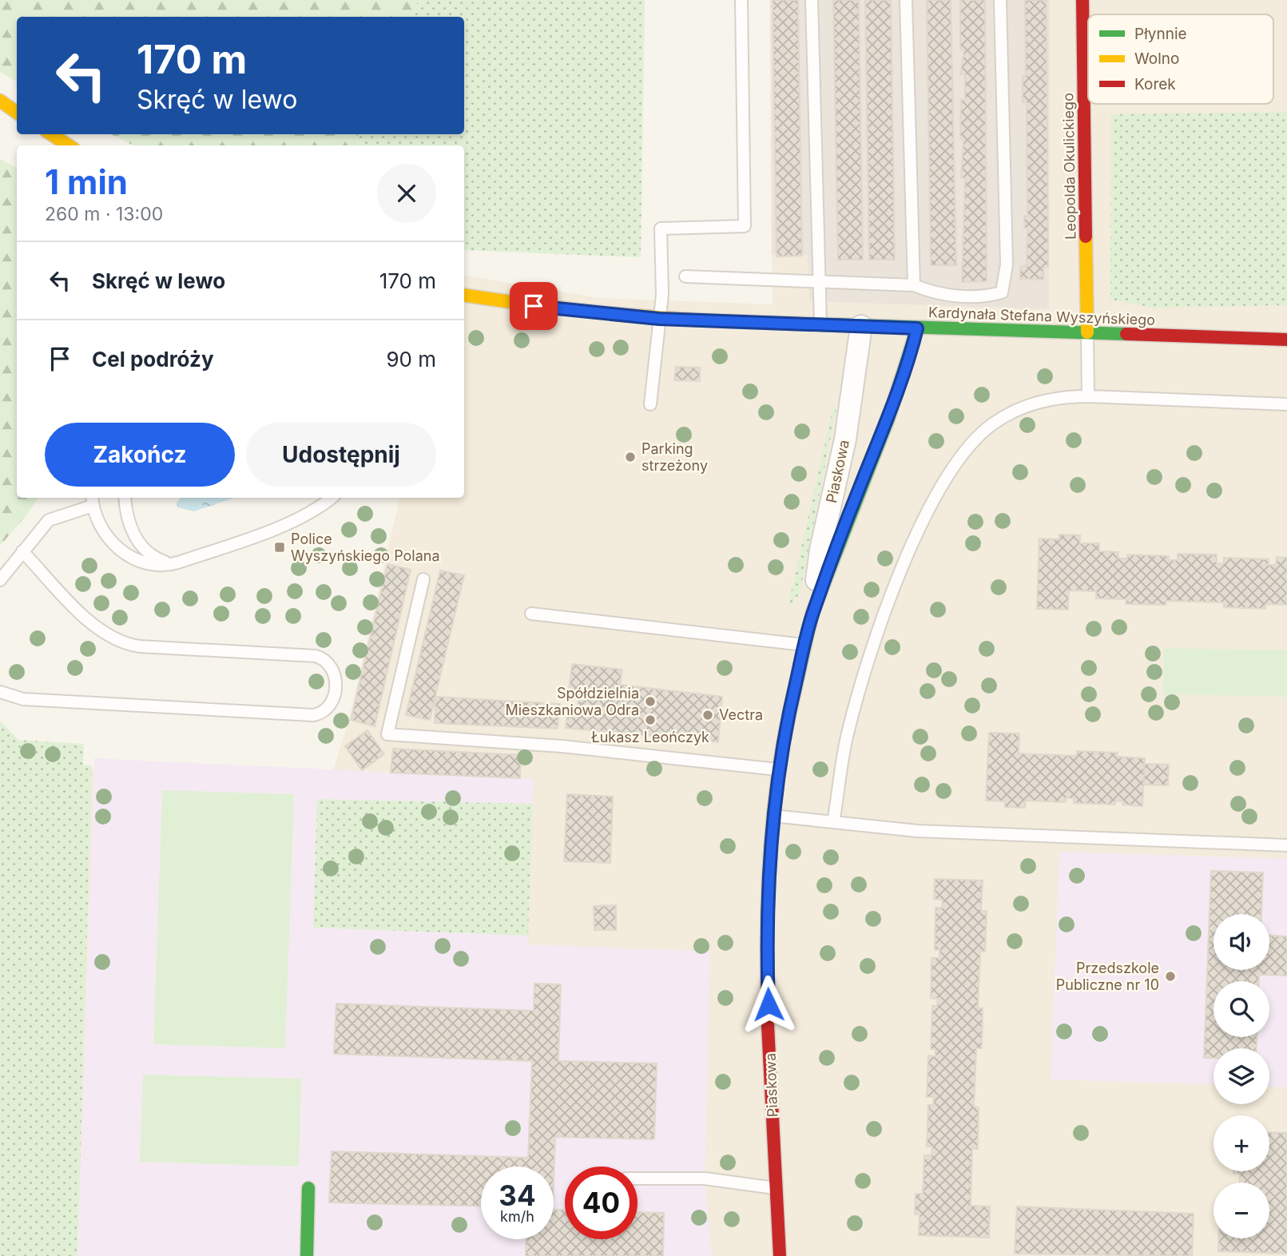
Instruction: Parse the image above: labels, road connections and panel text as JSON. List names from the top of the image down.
{
  "streets": {
    "street": ["Leopolda Okulickiego", "Kardynała Stefana Wyszyńskiego", "Piaskowa"]
  },
  "crossings": [
    ["Leopolda Okulickiego", "Kardynała Stefana Wyszyńskiego"],
    ["Kardynała Stefana Wyszyńskiego", "Piaskowa"]
  ],
  "places": {
    "other": [
      "Parking strzeżony",
      "Spółdzielnia Mieszkaniowa Odra",
      "Vectra",
      "Łukasz Leończyk",
      "Przedszkole Publiczne nr 10"
    ],
    "transit": ["Police Wyszyńskiego Polana"]
  },
  "legend": ["Płynnie", "Wolno", "Korek"],
  "page": {
    "turn": ["170 m", "Skręć w lewo"],
    "heading": ["1 min", "260 m · 13:00"],
    "list": [
      {
        "name": "Skręć w lewo",
        "value": "170 m"
      },
      {
        "name": "Cel podróży",
        "value": "90 m"
      }
    ],
    "buttons": ["Zakończ", "Udostępnij"],
    "map_buttons": ["+", "−"],
    "speed": "34 km/h",
    "limit": "40"
  }
}
